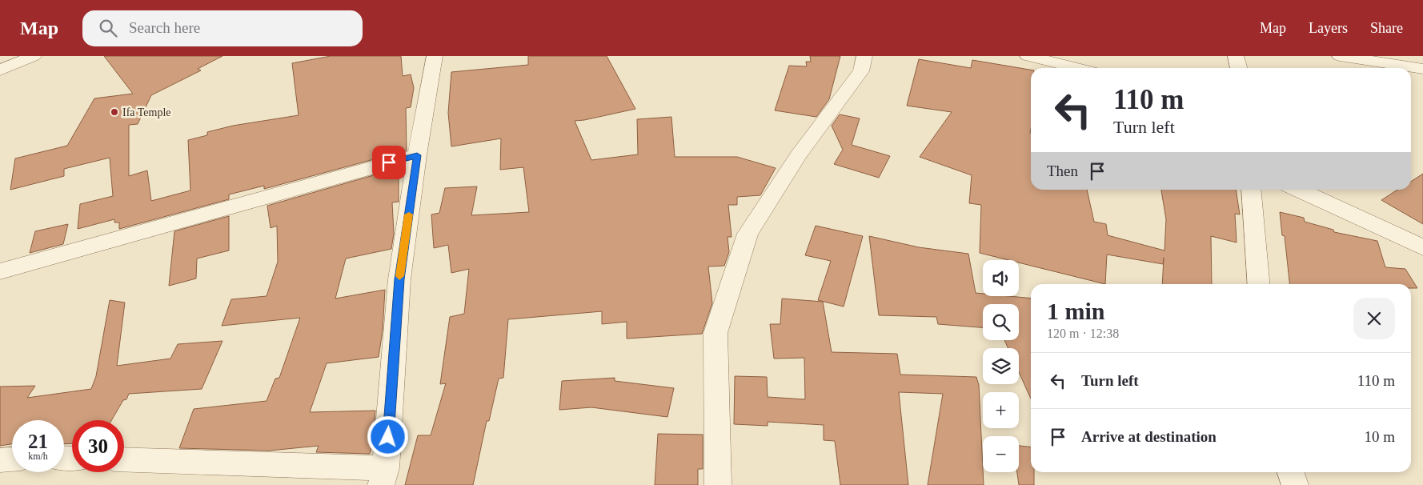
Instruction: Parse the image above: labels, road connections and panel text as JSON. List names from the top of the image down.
{
  "places": ["Ifa Temple"],
  "page": {
    "header": "Map",
    "search": "Search here",
    "nav": ["Map", "Layers", "Share"],
    "turn": ["110 m", "Turn left"],
    "then": "Then",
    "map_buttons": ["+", "−"],
    "heading": ["1 min", "120 m · 12:38"],
    "list": [
      {
        "name": "Turn left",
        "value": "110 m"
      },
      {
        "name": "Arrive at destination",
        "value": "10 m"
      }
    ],
    "speed": "21 km/h",
    "limit": "30"
  }
}
